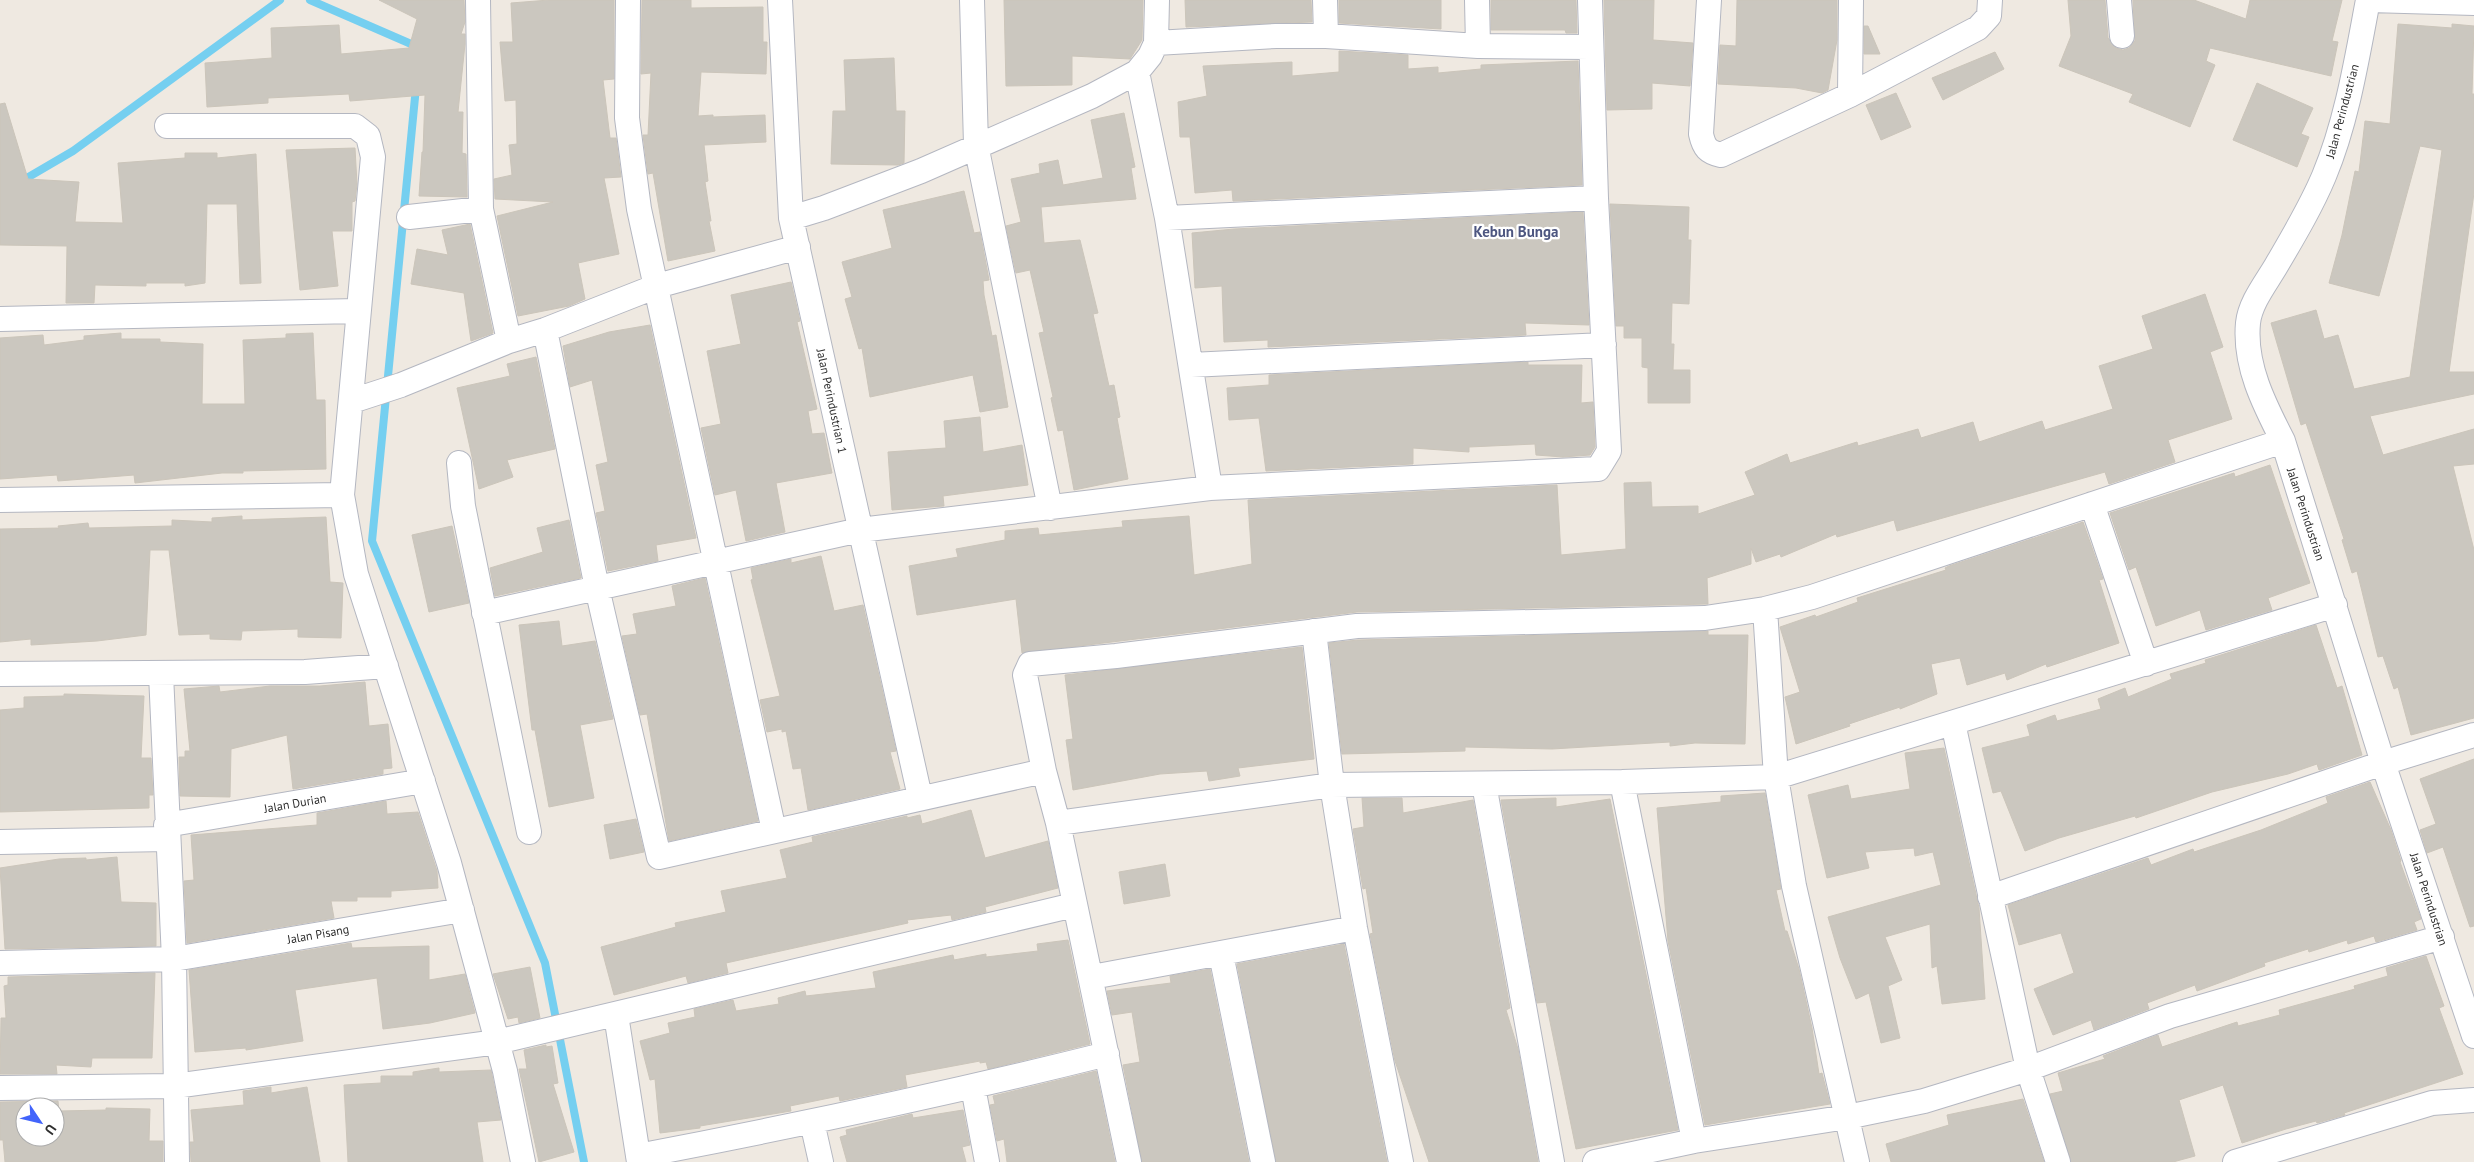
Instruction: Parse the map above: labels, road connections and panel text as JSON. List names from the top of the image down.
{
  "streets": {
    "street": [
      "Jalan Perindustrian",
      "Jalan Perindustrian 1",
      "Jalan Durian",
      "Jalan Pisang"
    ]
  },
  "districts": ["Kebun Bunga"],
  "north": "bottom right"
}
